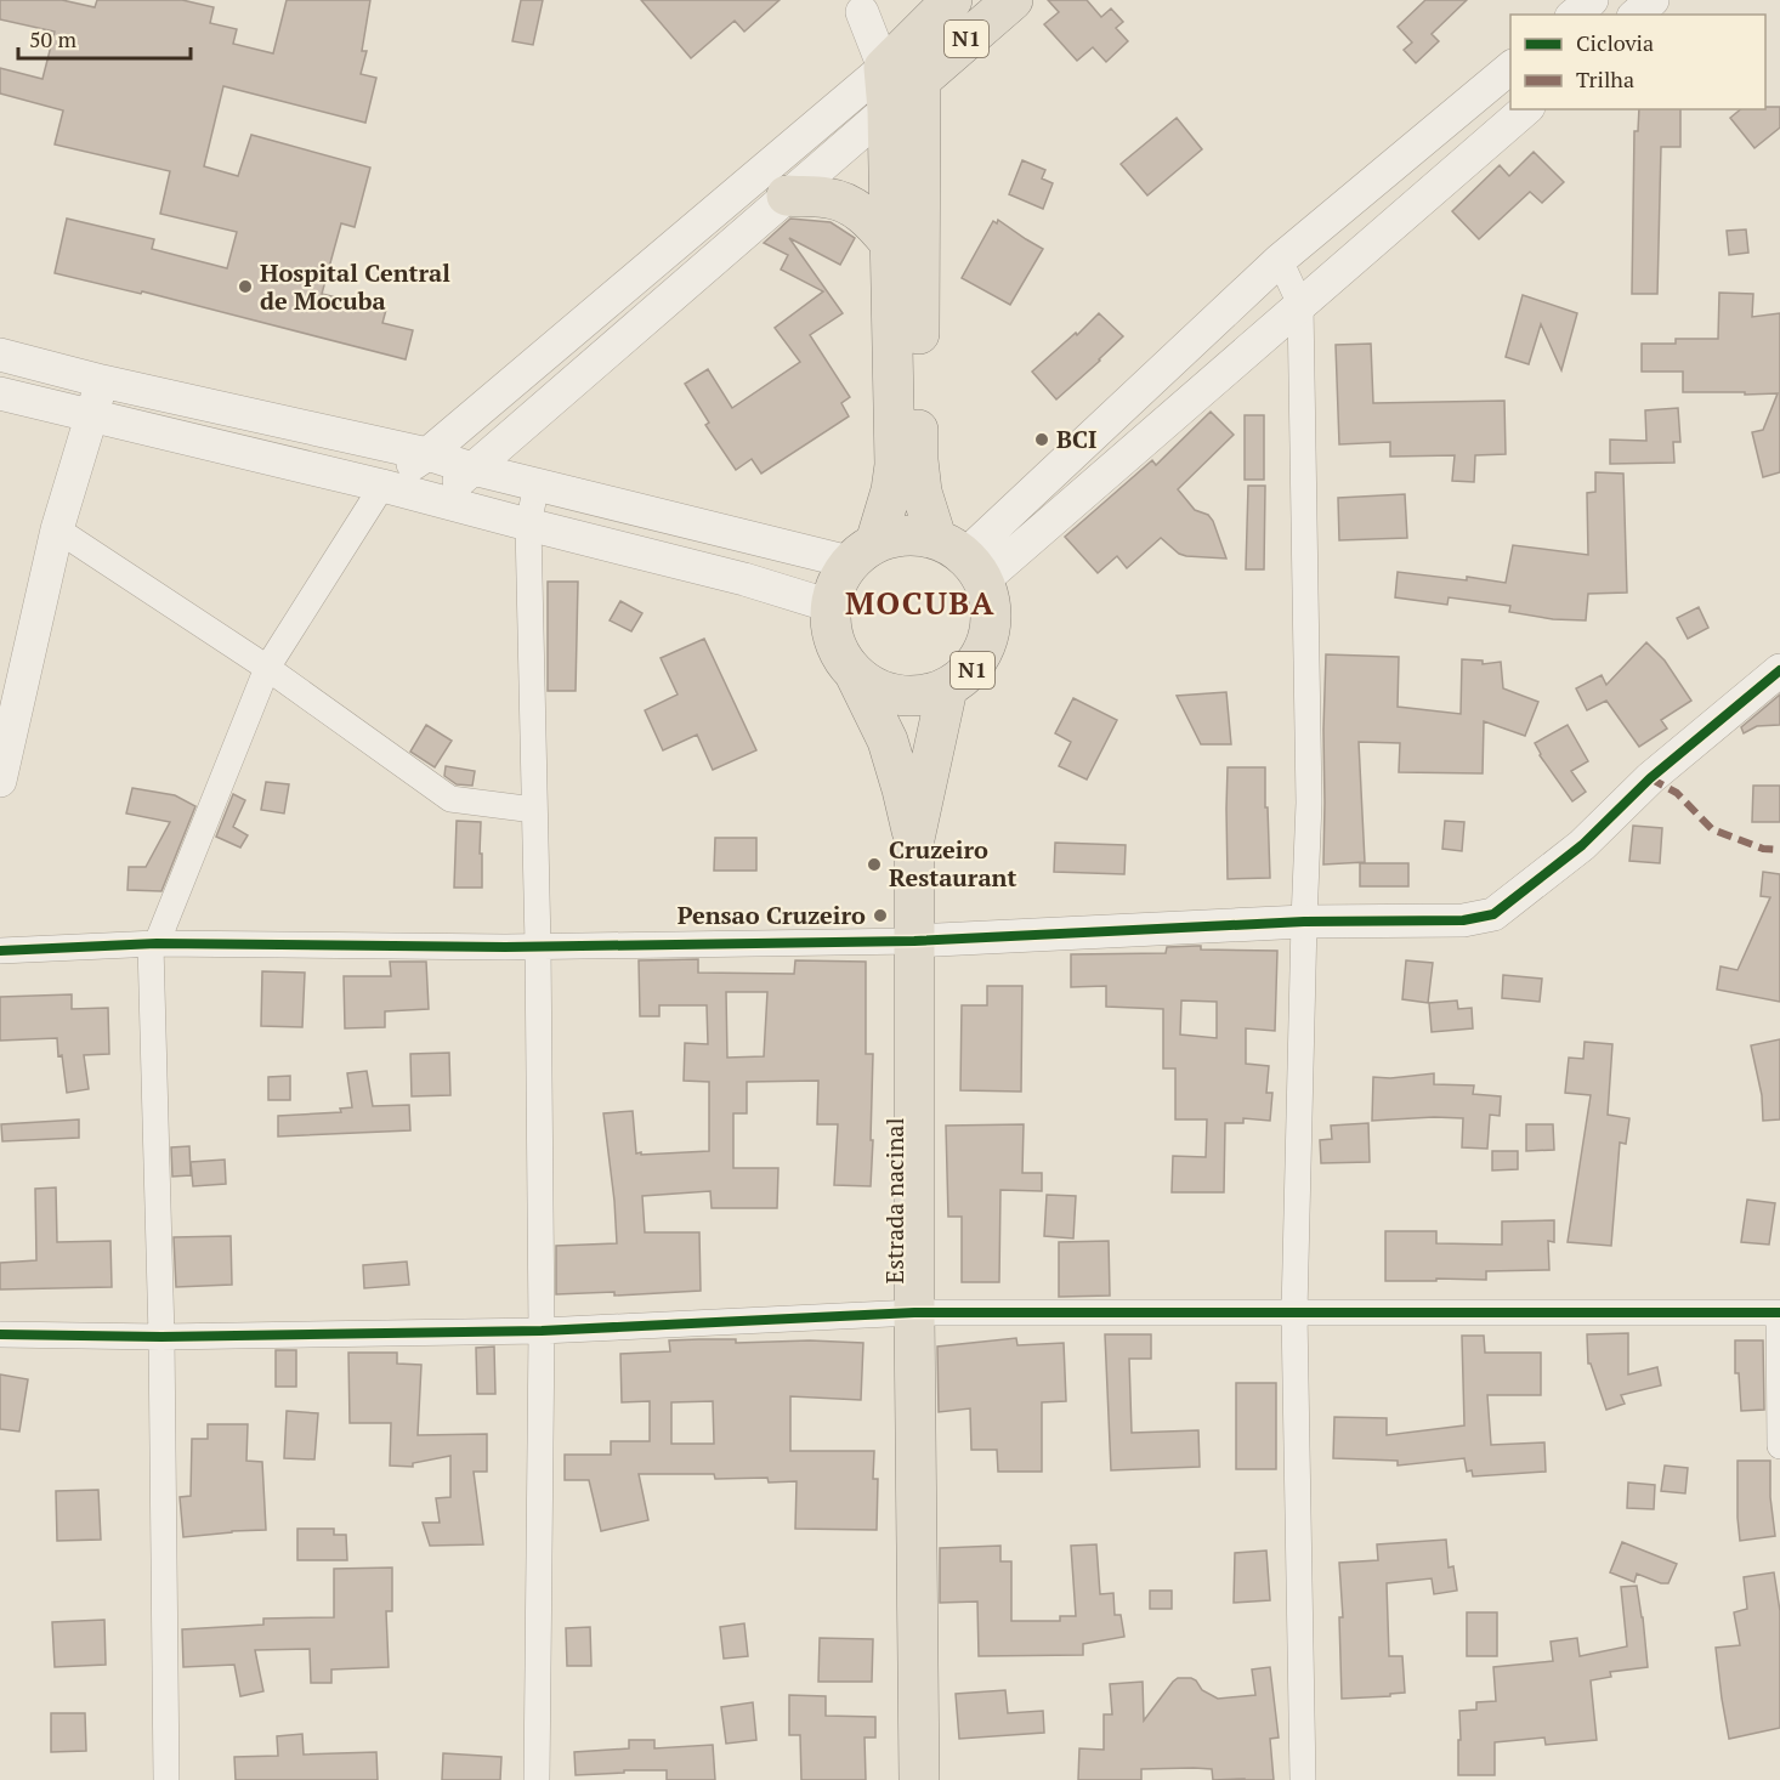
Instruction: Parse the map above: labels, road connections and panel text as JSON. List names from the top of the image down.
{
  "streets": {
    "highway": ["N1", "Estrada nacinal"]
  },
  "crossings": [
    ["N1", "Estrada nacinal"]
  ],
  "districts": ["MOCUBA"],
  "places": [
    "Hospital Central de Mocuba",
    "BCI",
    "Cruzeiro Restaurant",
    "Pensao Cruzeiro"
  ],
  "legend": ["Ciclovia", "Trilha"],
  "scale_bar": "50 m"
}
